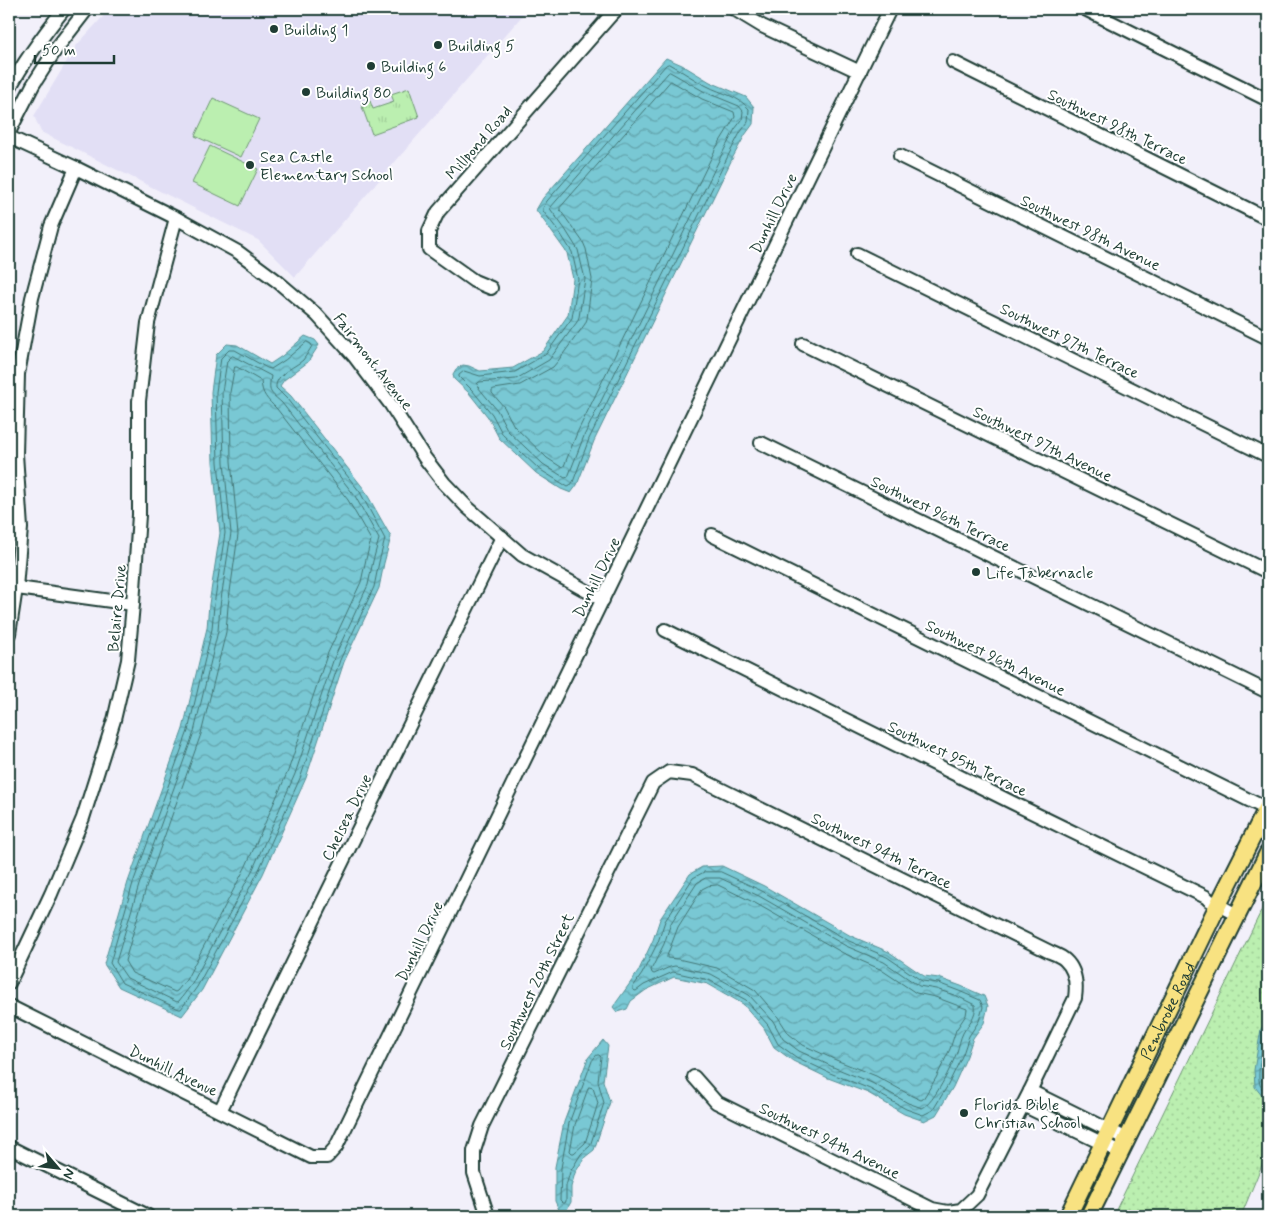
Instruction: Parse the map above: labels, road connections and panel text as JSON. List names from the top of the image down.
{
  "streets": {
    "main road": ["Pembroke Road"],
    "street": [
      "Southwest 98th Terrace",
      "Millpond Road",
      "Dunhill Drive",
      "Southwest 98th Avenue",
      "Southwest 97th Terrace",
      "Fairmont Avenue",
      "Southwest 97th Avenue",
      "Southwest 96th Terrace",
      "Belaire Drive",
      "Southwest 96th Avenue",
      "Southwest 95th Terrace",
      "Chelsea Drive",
      "Southwest 94th Terrace",
      "Southwest 20th Street",
      "Dunhill Avenue",
      "Southwest 94th Avenue"
    ]
  },
  "crossings": [
    ["Dunhill Drive", "Fairmont Avenue"],
    ["Dunhill Drive", "Dunhill Avenue"],
    ["Fairmont Avenue", "Belaire Drive"],
    ["Fairmont Avenue", "Chelsea Drive"],
    ["Southwest 96th Avenue", "Pembroke Road"],
    ["Southwest 95th Terrace", "Pembroke Road"],
    ["Chelsea Drive", "Dunhill Avenue"],
    ["Southwest 94th Terrace", "Southwest 20th Street"]
  ],
  "places": [
    "Building 1",
    "Building 5",
    "Building 6",
    "Building 80",
    "Sea Castle Elementary School",
    "Life Tabernacle",
    "Florida Bible Christian School"
  ],
  "scale_bar": "50 m",
  "north": "bottom right"
}
